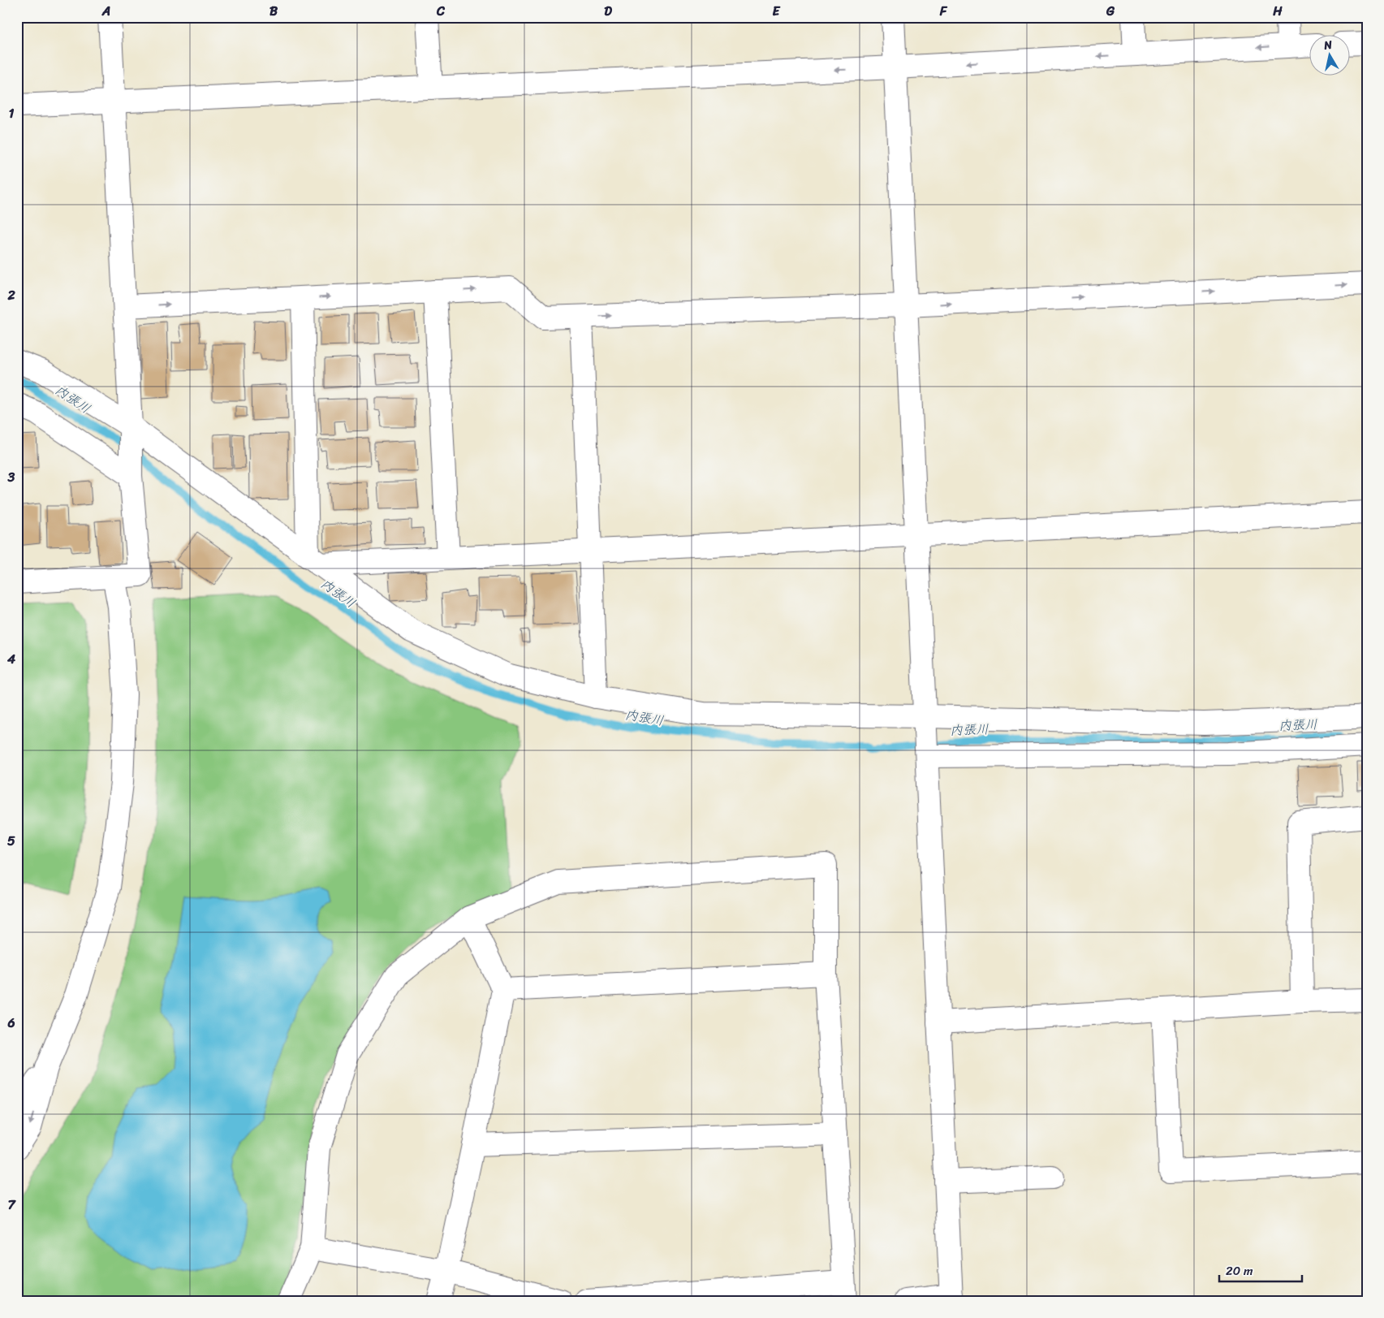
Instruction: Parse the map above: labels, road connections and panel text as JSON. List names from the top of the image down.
{
  "water": ["内張川"],
  "scale_bar": "20 m",
  "north": "top",
  "grid": {
    "columns": [
      "A",
      "B",
      "C",
      "D",
      "E",
      "F",
      "G",
      "H"
    ],
    "rows": [
      "1",
      "2",
      "3",
      "4",
      "5",
      "6",
      "7"
    ]
  }
}
